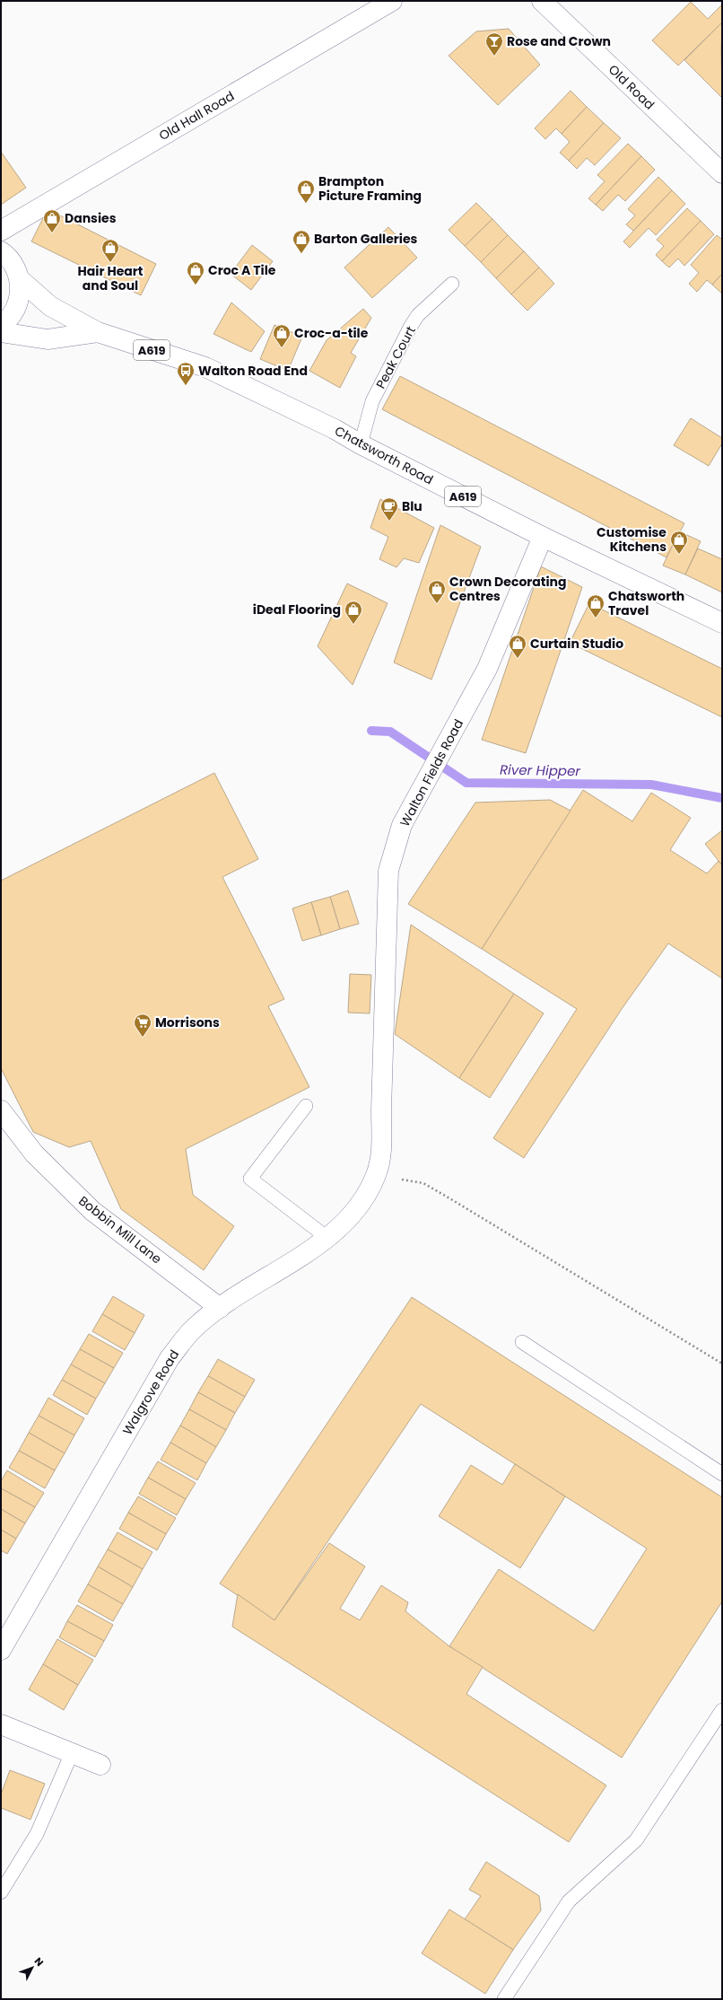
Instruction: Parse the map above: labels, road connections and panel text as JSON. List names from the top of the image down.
{
  "streets": {
    "main road": [
      "Old Road",
      "Old Hall Road",
      "A619",
      "Chatsworth Road",
      "Walton Fields Road",
      "Bobbin Mill Lane",
      "Walgrove Road"
    ],
    "lane": ["Peak Court"]
  },
  "crossings": [
    ["Peak Court", "Chatsworth Road"],
    ["Chatsworth Road", "Walton Fields Road"],
    ["Walton Fields Road", "Walgrove Road"],
    ["Bobbin Mill Lane", "Walgrove Road"]
  ],
  "water": ["River Hipper"],
  "places": {
    "bar": ["Rose and Crown"],
    "shop": [
      "Brampton Picture Framing",
      "Dansies",
      "Barton Galleries",
      "Hair Heart and Soul",
      "Croc A Tile",
      "Croc-a-tile",
      "Customise Kitchens",
      "Crown Decorating Centres",
      "Chatsworth Travel",
      "iDeal Flooring",
      "Curtain Studio"
    ],
    "bus stop": ["Walton Road End"],
    "cafe": ["Blu"],
    "supermarket": ["Morrisons"]
  },
  "north": "top right"
}
